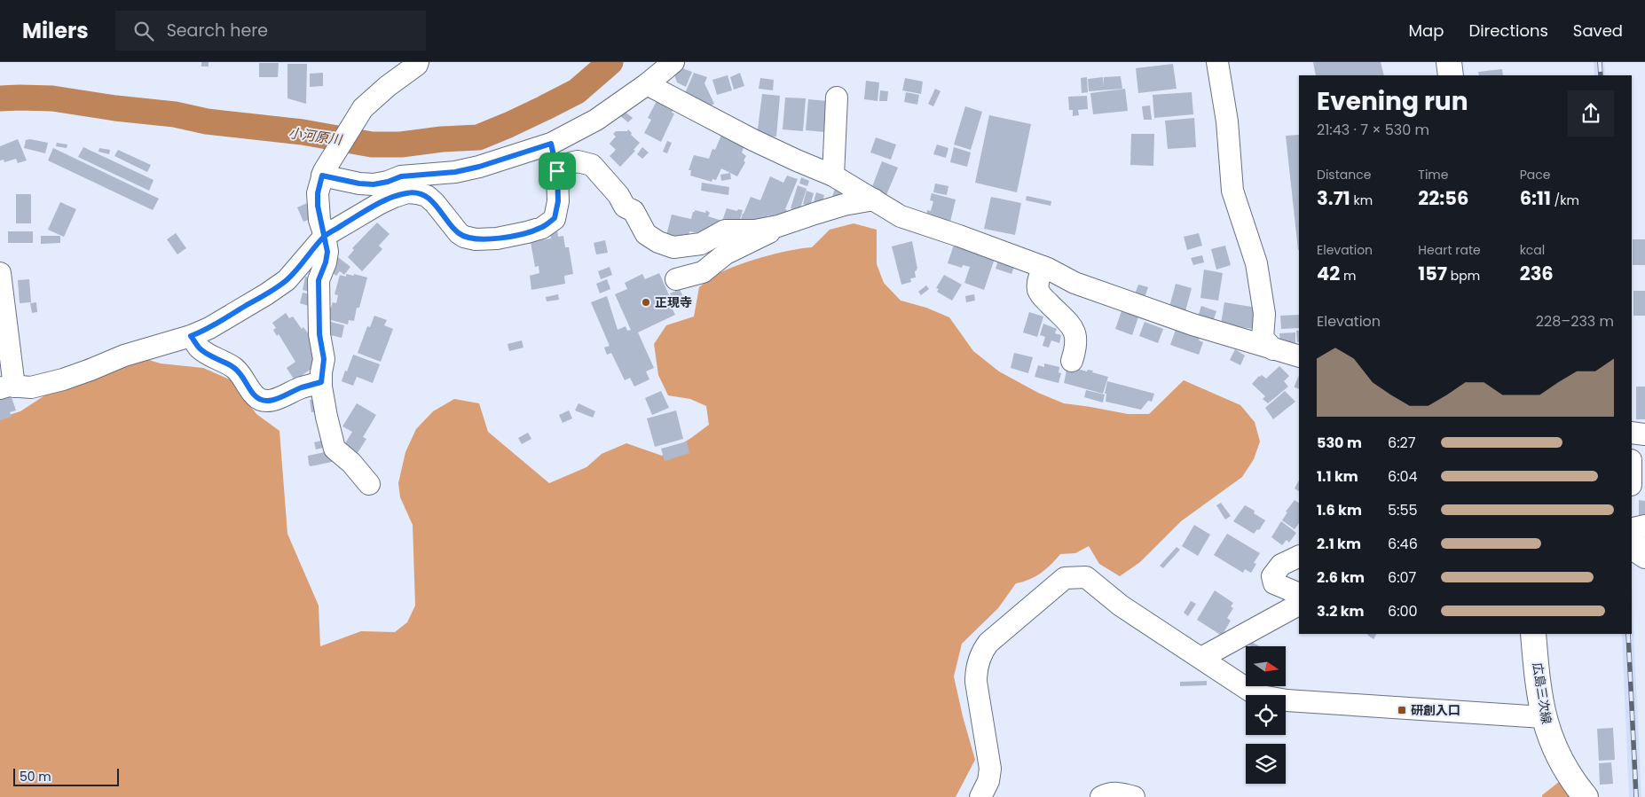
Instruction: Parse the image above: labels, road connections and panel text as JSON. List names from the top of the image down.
{
  "streets": {
    "main road": ["広島三次線"]
  },
  "water": ["小河原川"],
  "places": {
    "other": ["正現寺"],
    "transit": ["研創入口"]
  },
  "scale_bar": "50 m",
  "north": "right",
  "page": {
    "header": "Milers",
    "search": "Search here",
    "nav": ["Map", "Directions", "Saved"],
    "heading": ["Evening run", "21:43 · 7 × 530 m"],
    "stats": [
      ["Distance", "3.71 km"],
      ["Time", "22:56"],
      ["Pace", "6:11 /km"],
      ["Elevation", "42 m"],
      ["Heart rate", "157 bpm"],
      ["kcal", "236"]
    ],
    "chart": ["Elevation", "228–233 m"],
    "list": [
      {
        "name": "530 m",
        "note": "6:27"
      },
      {
        "name": "1.1 km",
        "note": "6:04"
      },
      {
        "name": "1.6 km",
        "note": "5:55"
      },
      {
        "name": "2.1 km",
        "note": "6:46"
      },
      {
        "name": "2.6 km",
        "note": "6:07"
      },
      {
        "name": "3.2 km",
        "note": "6:00"
      }
    ],
    "scale": "50 m"
  }
}
